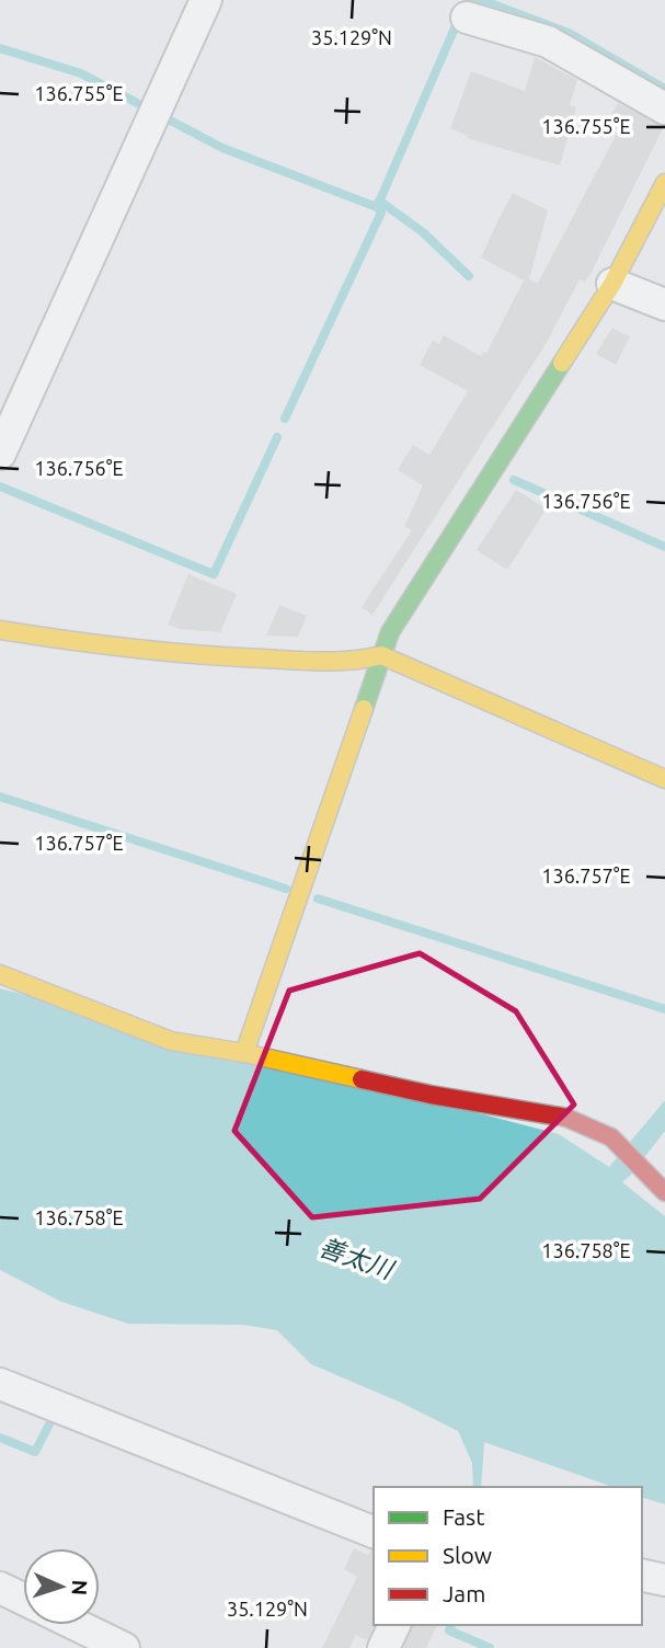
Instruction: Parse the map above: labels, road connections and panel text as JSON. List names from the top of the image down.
{
  "water": ["善太川"],
  "legend": ["Fast", "Slow", "Jam"],
  "north": "right",
  "coordinates": [
    "35.129°N",
    "136.755°E",
    "136.756°E",
    "136.757°E",
    "136.758°E"
  ]
}
